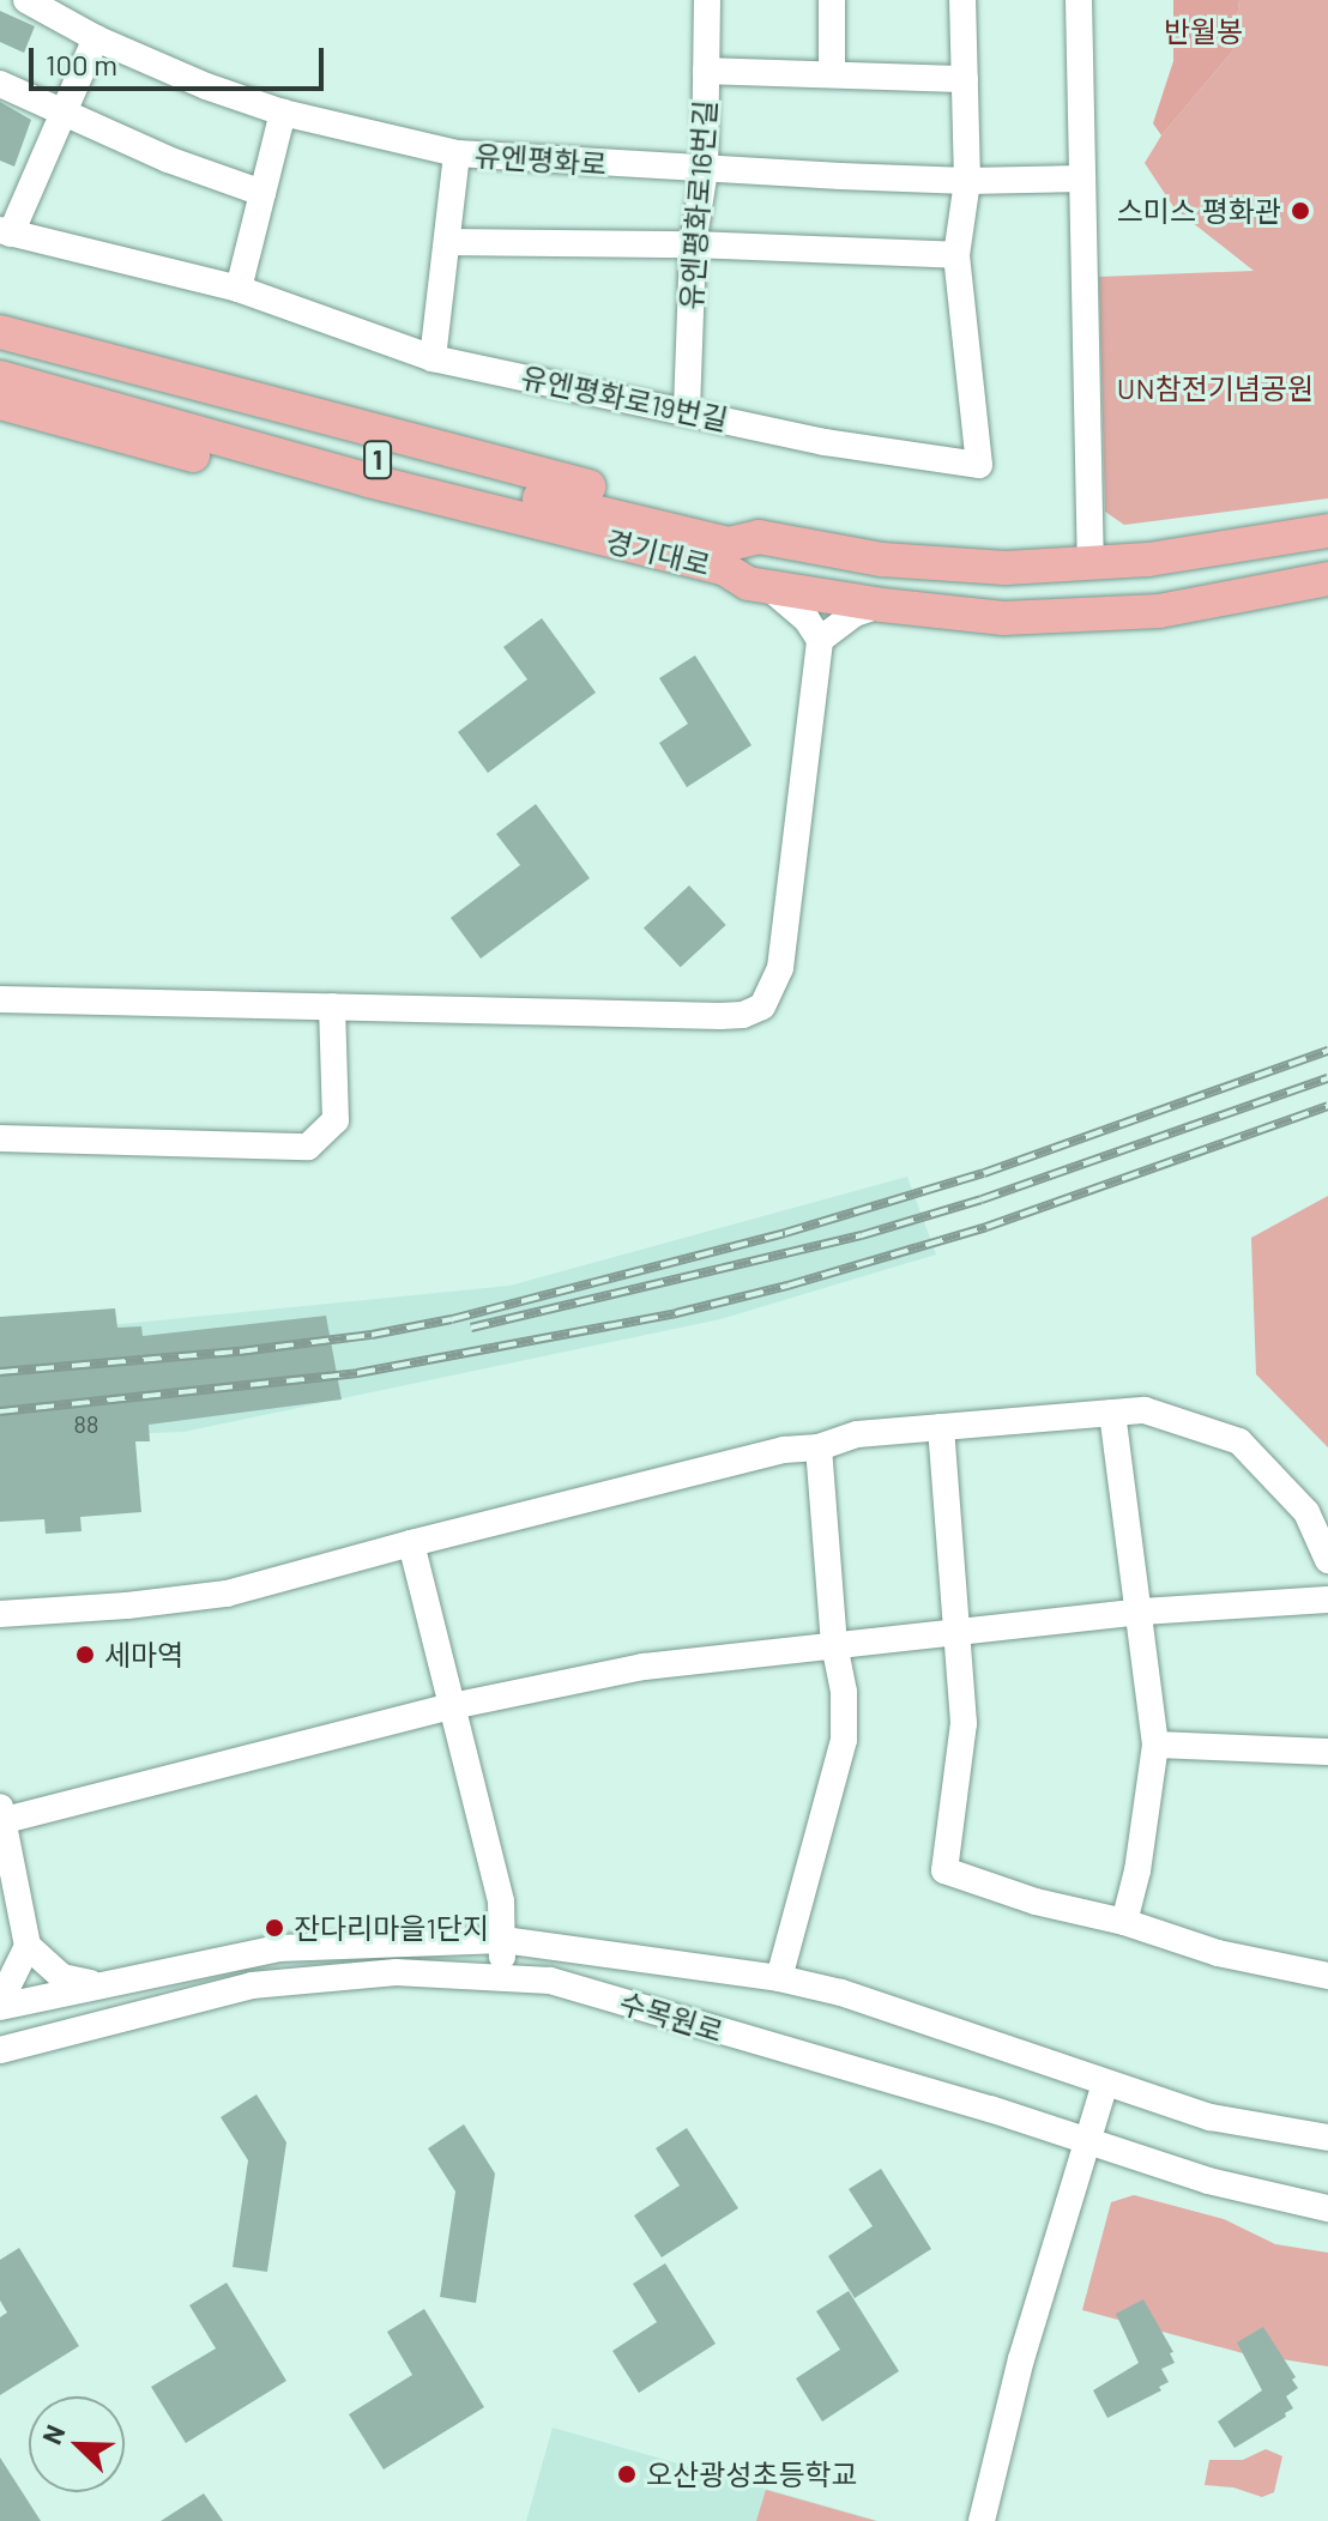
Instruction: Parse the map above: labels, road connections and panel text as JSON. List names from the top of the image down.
{
  "streets": {
    "main road": ["1", "경기대로"],
    "street": [
      "유엔평화로",
      "유엔평화로16번길",
      "유엔평화로19번길",
      "수목원로"
    ]
  },
  "crossings": [
    ["유엔평화로", "유엔평화로16번길"],
    ["유엔평화로", "유엔평화로19번길"],
    ["유엔평화로16번길", "유엔평화로19번길"]
  ],
  "parks": ["반월봉", "UN참전기념공원"],
  "places": [
    "스미스 평화관",
    "세마역",
    "잔다리마을1단지",
    "오산광성초등학교"
  ],
  "house_numbers": ["88"],
  "scale_bar": "100 m",
  "north": "top left"
}
